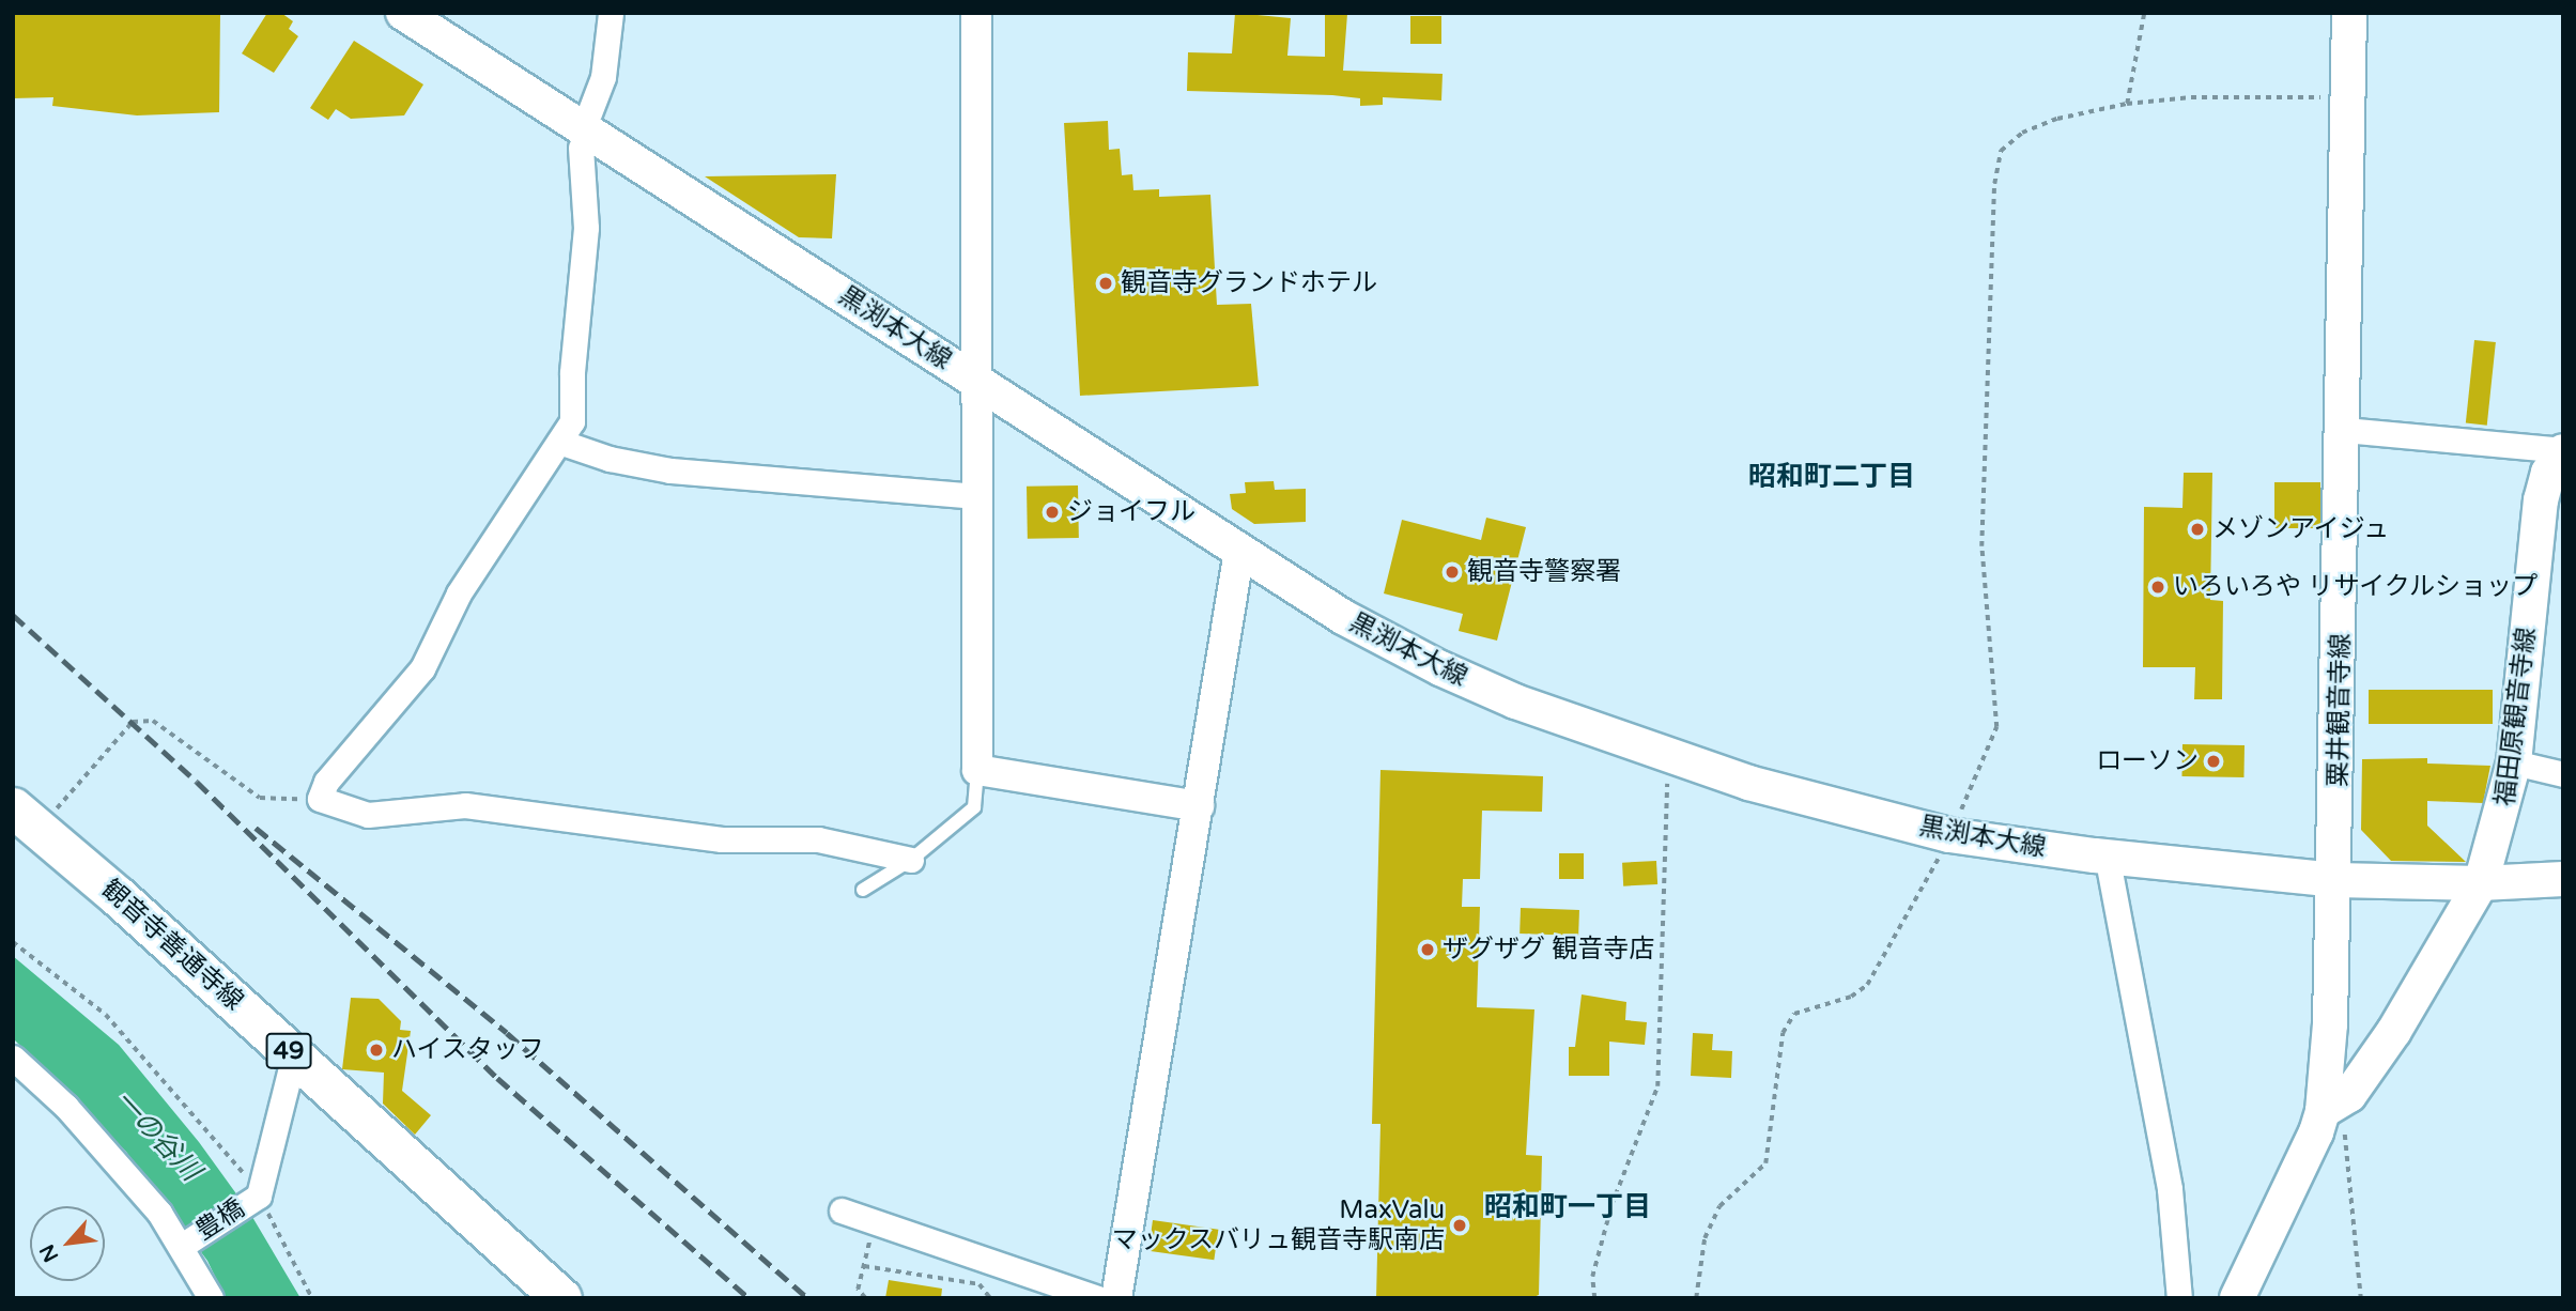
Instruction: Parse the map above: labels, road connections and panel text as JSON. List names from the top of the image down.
{
  "streets": {
    "main road": [
      "黒渕本大線",
      "粟井観音寺線",
      "福田原観音寺線",
      "観音寺善通寺線",
      "49"
    ],
    "street": ["豊橋"]
  },
  "crossings": [
    ["黒渕本大線", "粟井観音寺線"],
    ["黒渕本大線", "福田原観音寺線"],
    ["粟井観音寺線", "福田原観音寺線"]
  ],
  "districts": ["昭和町二丁目", "昭和町一丁目"],
  "water": ["一の谷川"],
  "places": [
    "観音寺グランドホテル",
    "ジョイフル",
    "メゾンアイジュ",
    "観音寺警察署",
    "いろいろや リサイクルショップ",
    "ローソン",
    "ザグザグ 観音寺店",
    "ハイスタッフ",
    "MaxValu マックスバリュ観音寺駅南店"
  ],
  "north": "bottom left"
}
